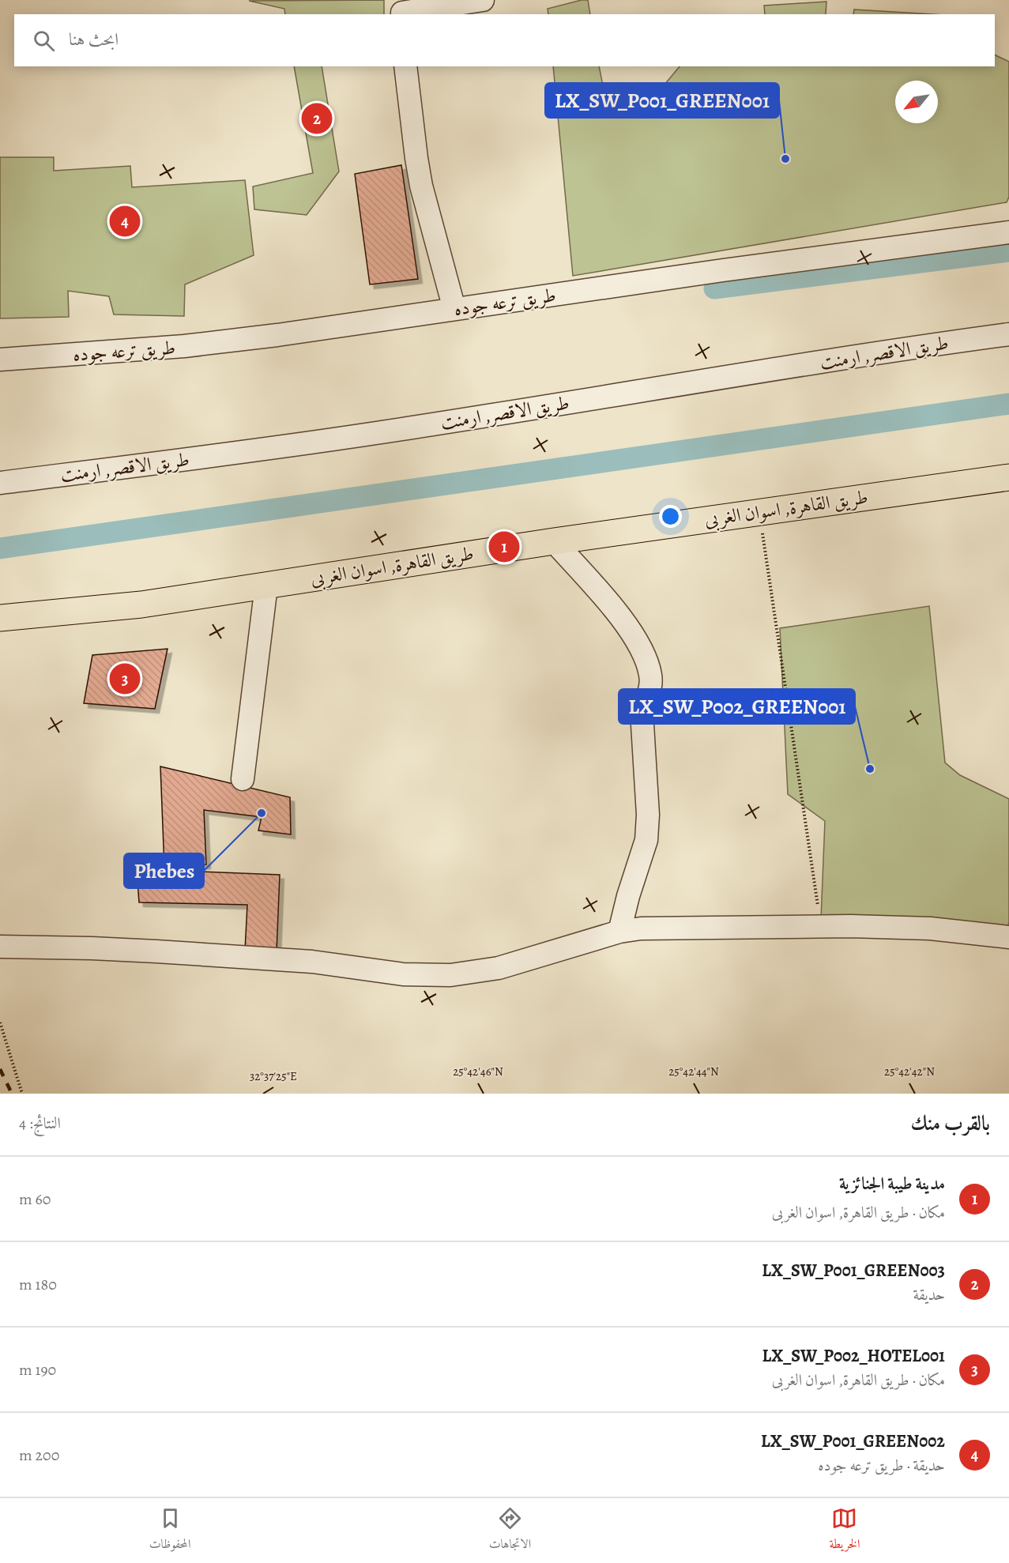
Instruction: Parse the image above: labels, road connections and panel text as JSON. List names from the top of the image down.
{
  "streets": {
    "main road": ["طريق القاهرة, اسوان الغربى"],
    "street": ["طريق ترعه جوده", "طريق الاقصر, ارمنت"]
  },
  "places": ["LX_SW_P001_GREEN001", "LX_SW_P002_GREEN001", "Phebes"],
  "north": "bottom left",
  "page": {
    "search": "ابحث هنا",
    "pins": [
      "2",
      "4",
      "1",
      "3"
    ],
    "heading": ["بالقرب منك", "النتائج: 4"],
    "list": [
      {
        "mark": "1",
        "name": "مدينة طيبة الجنائزية",
        "note": "مكان · طريق القاهرة, اسوان الغربى",
        "value": "60 m"
      },
      {
        "mark": "2",
        "name": "LX_SW_P001_GREEN003",
        "note": "حديقة",
        "value": "180 m"
      },
      {
        "mark": "3",
        "name": "LX_SW_P002_HOTEL001",
        "note": "مكان · طريق القاهرة, اسوان الغربى",
        "value": "190 m"
      },
      {
        "mark": "4",
        "name": "LX_SW_P001_GREEN002",
        "note": "حديقة · طريق ترعه جوده",
        "value": "200 m"
      }
    ],
    "nav": ["الخريطة", "الاتجاهات", "المحفوظات"]
  },
  "coordinates": [
    "25°42'46\"N",
    "25°42'44\"N",
    "25°42'42\"N",
    "32°37'25\"E"
  ]
}
